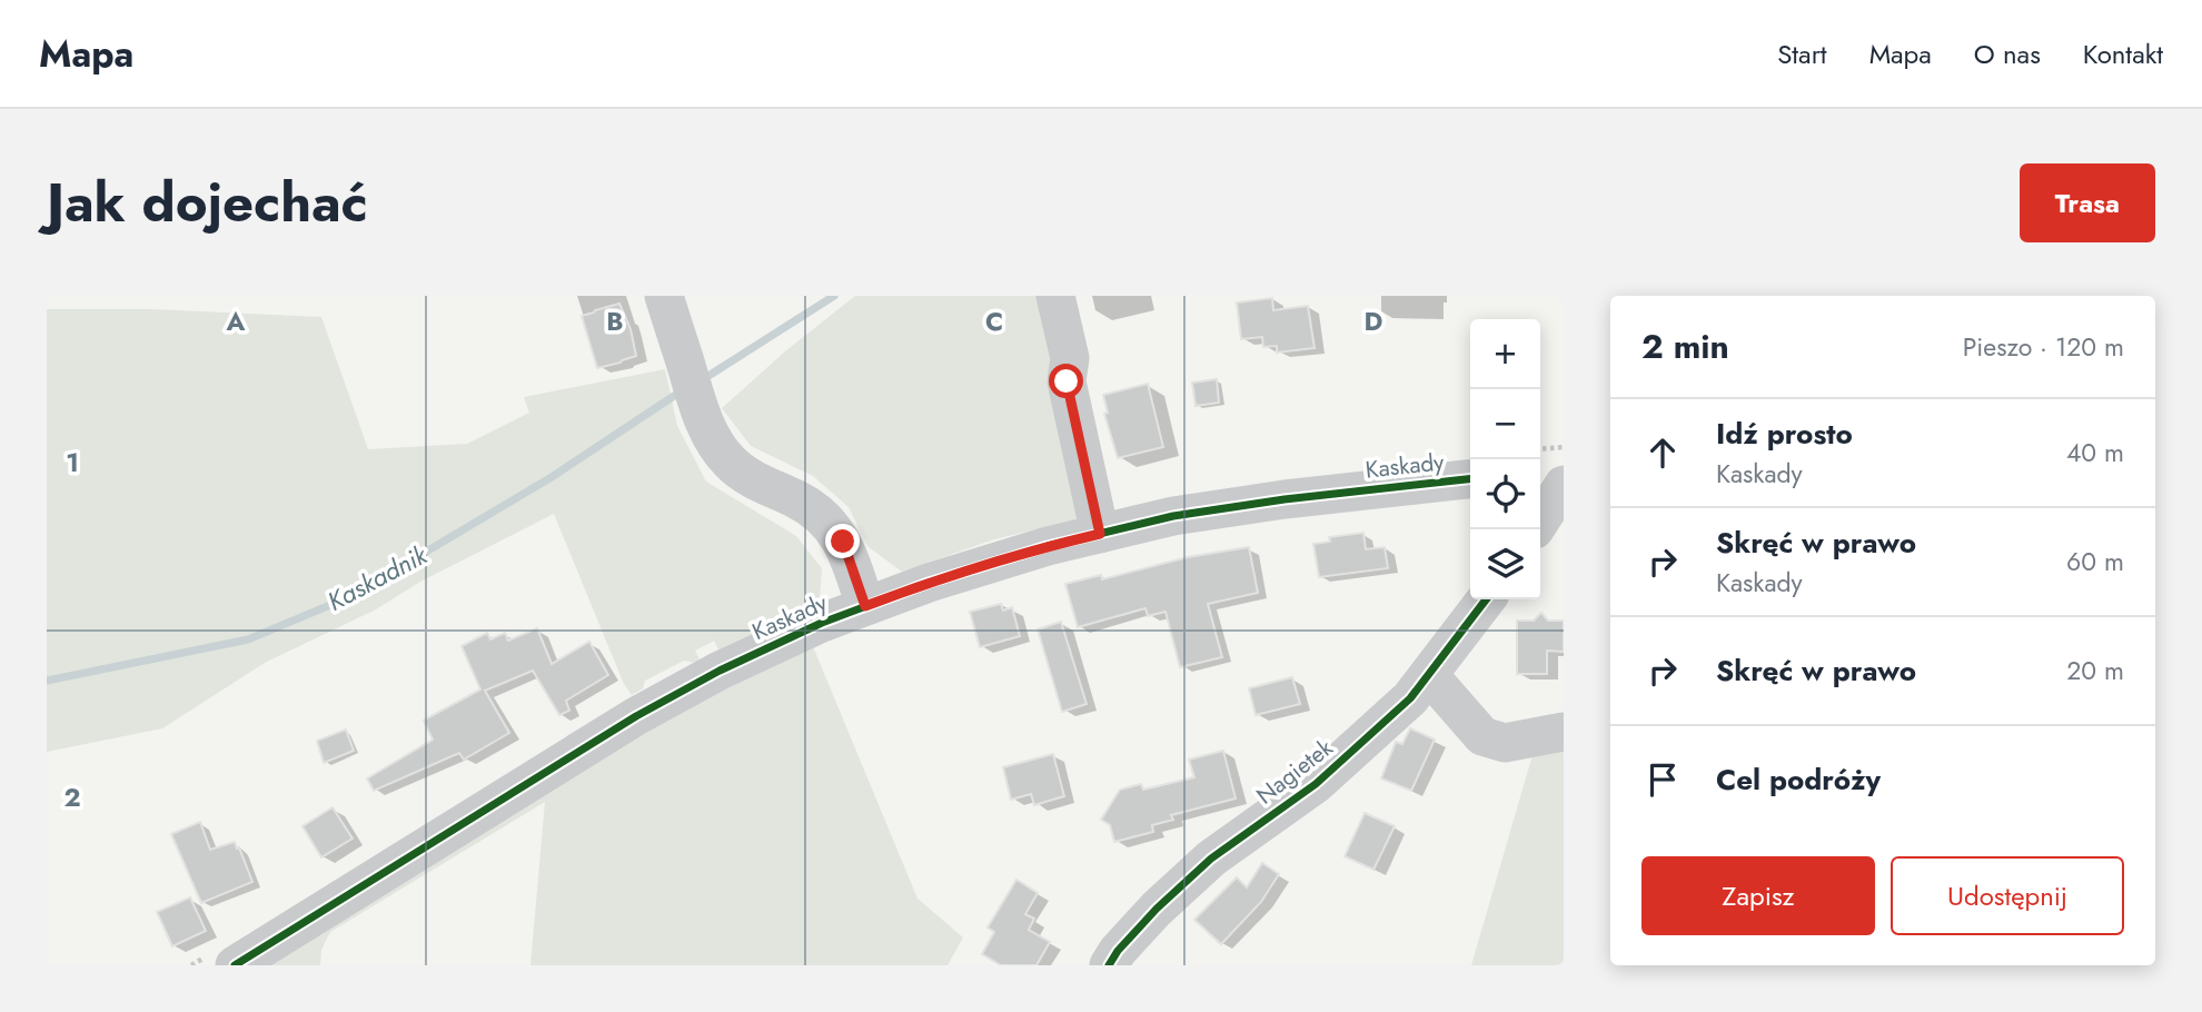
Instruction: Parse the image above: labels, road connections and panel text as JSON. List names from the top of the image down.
{
  "streets": {
    "street": ["Kaskady", "Nagietek"]
  },
  "water": ["Kaskadnik"],
  "page": {
    "header": "Mapa",
    "nav": [
      "Start",
      "Mapa",
      "O nas",
      "Kontakt"
    ],
    "title": "Jak dojechać",
    "buttons": [
      "Trasa",
      ["Zapisz", "Udostępnij"]
    ],
    "heading": ["2 min", "Pieszo · 120 m"],
    "map_buttons": ["+", "−"],
    "list": [
      ["Idź prosto", "Kaskady", "40 m"],
      ["Skręć w prawo", "Kaskady", "60 m"],
      ["Skręć w prawo", "20 m"],
      "Cel podróży"
    ]
  },
  "grid": {
    "columns": [
      "A",
      "B",
      "C",
      "D"
    ],
    "rows": ["1", "2"]
  }
}
